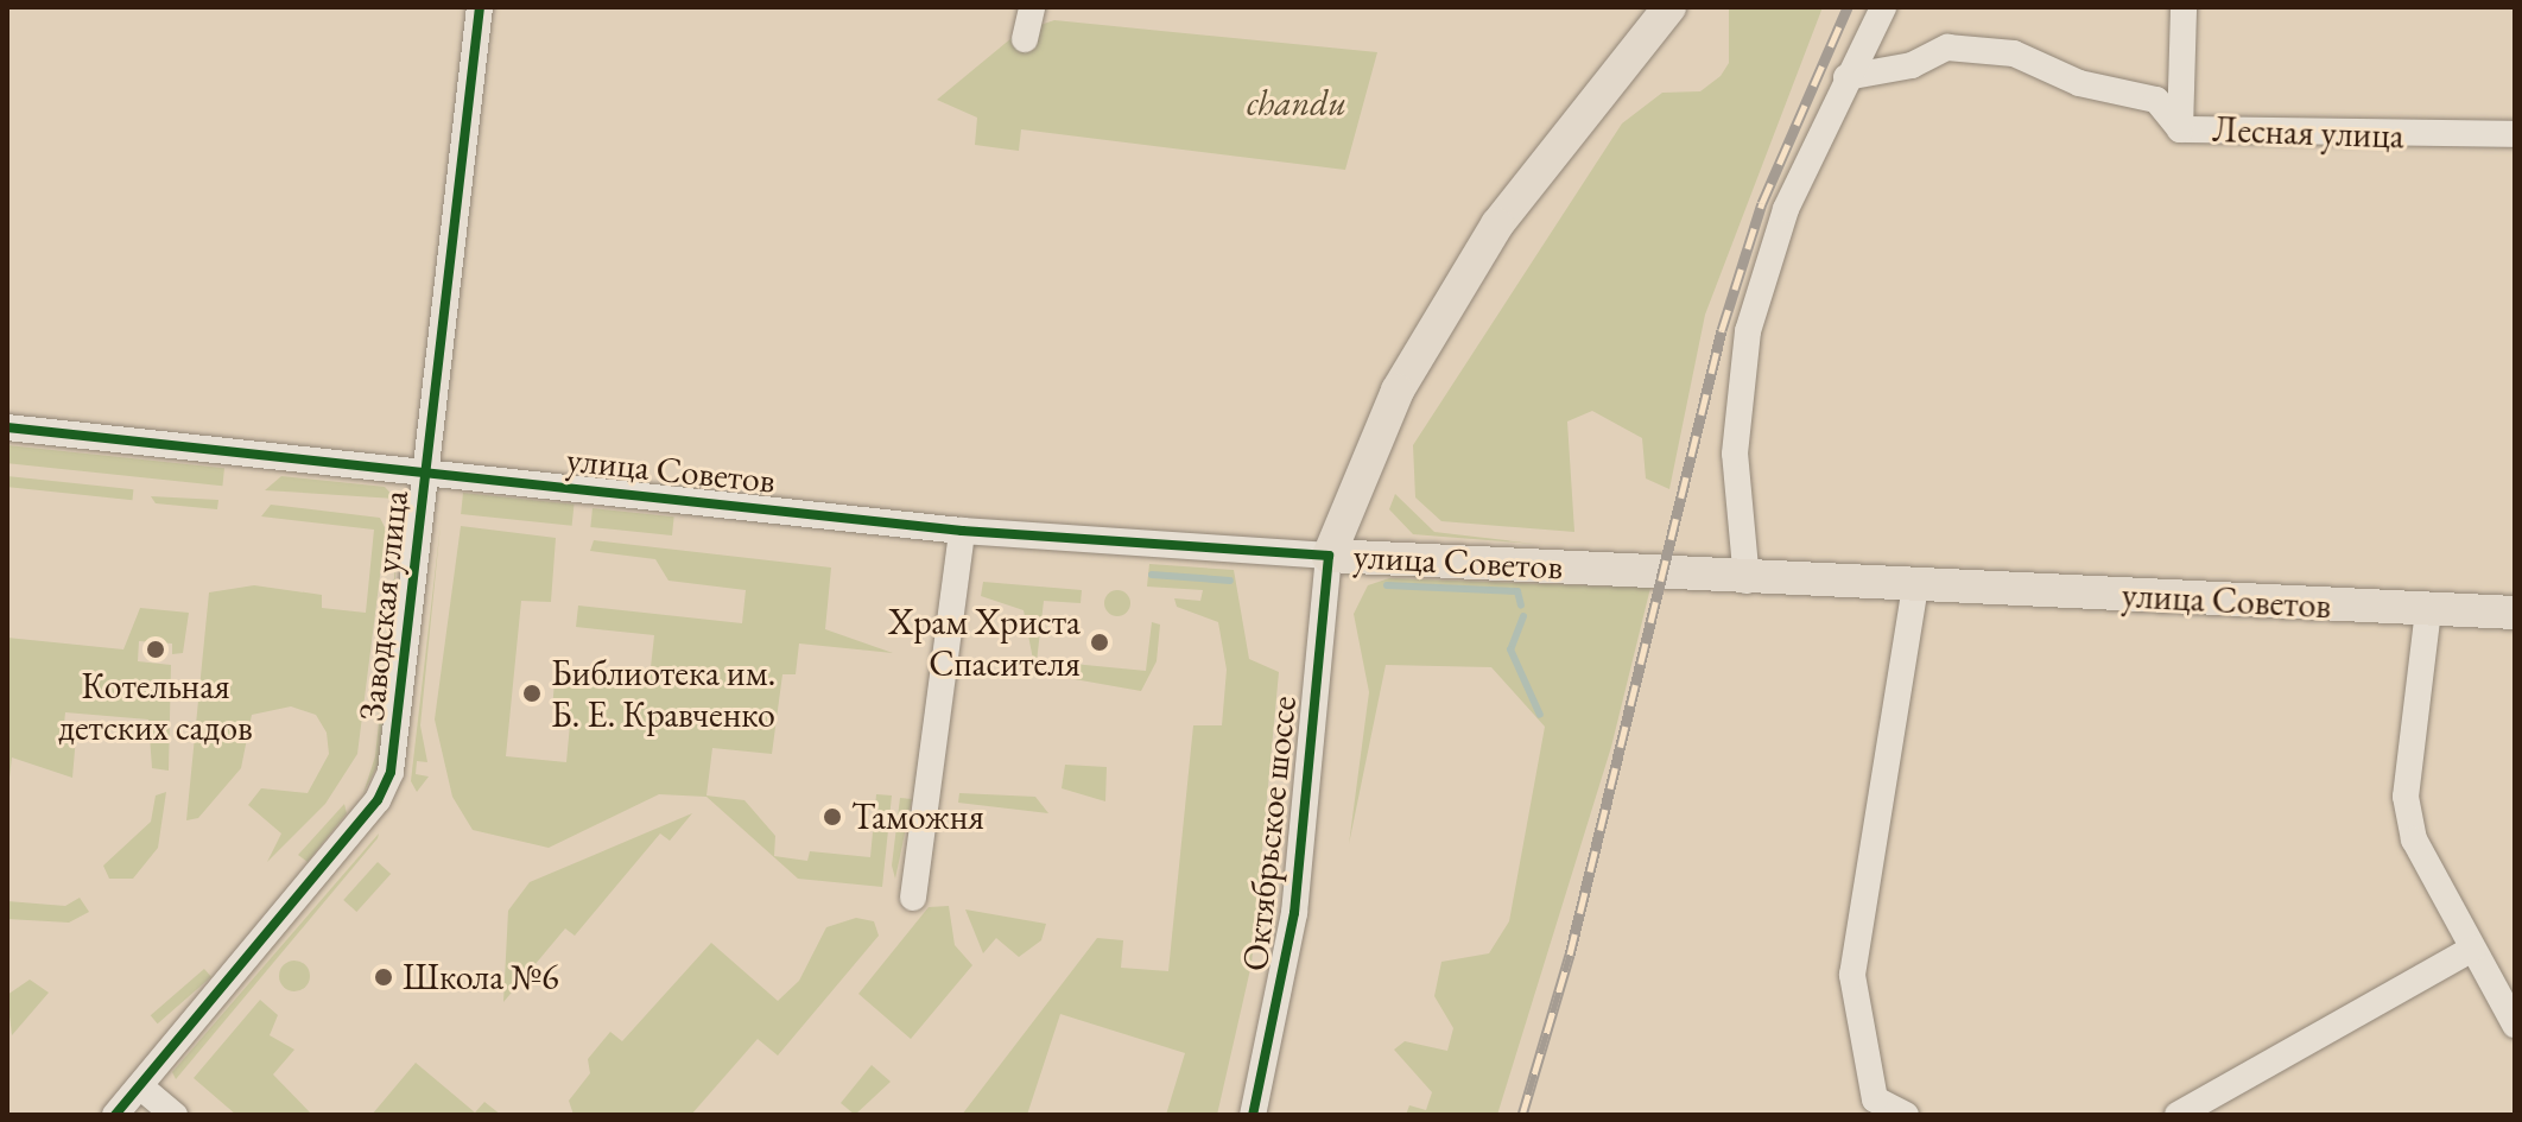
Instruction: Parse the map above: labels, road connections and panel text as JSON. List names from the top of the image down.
{
  "streets": {
    "main road": ["улица Советов", "Октябрьское шоссе"],
    "street": ["Лесная улица", "Заводская улица"]
  },
  "crossings": [
    ["улица Советов", "Заводская улица"],
    ["улица Советов", "Октябрьское шоссе"]
  ],
  "parks": ["chandu"],
  "places": [
    "Храм Христа Спасителя",
    "Котельная детских садов",
    "Библиотека им. Б. Е. Кравченко",
    "Таможня",
    "Школа №6"
  ]
}
